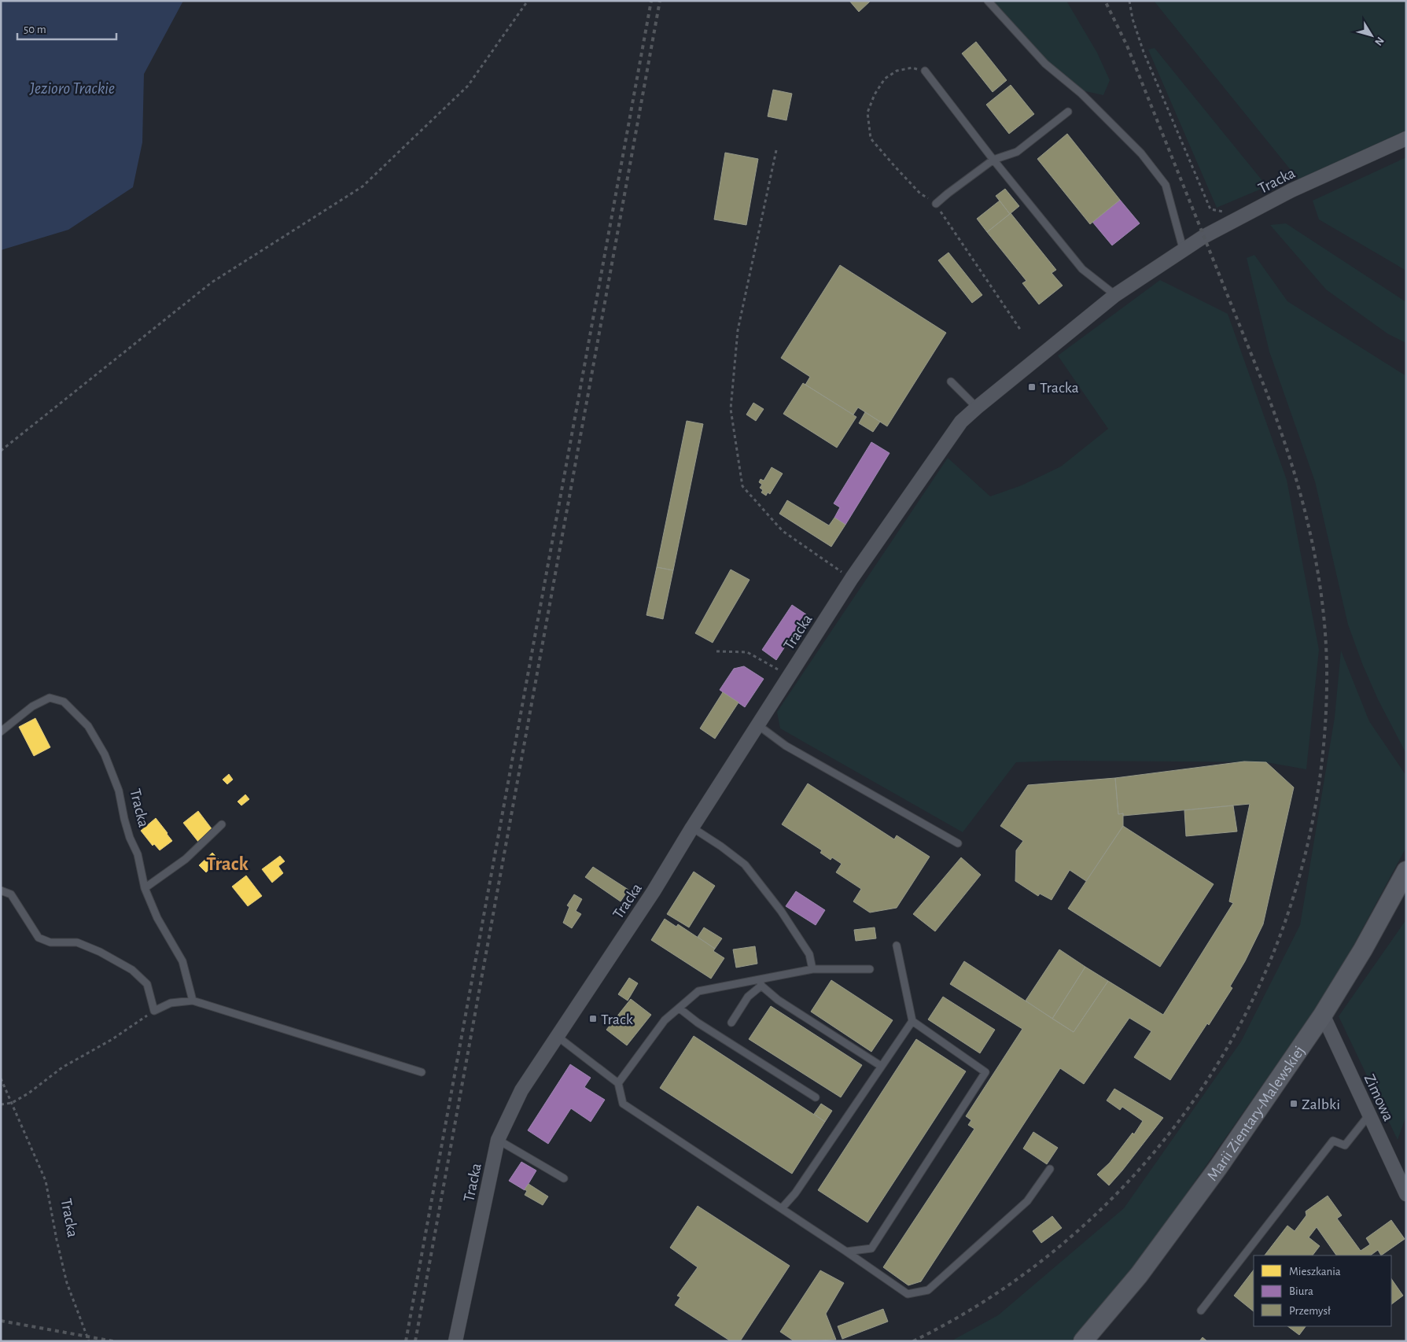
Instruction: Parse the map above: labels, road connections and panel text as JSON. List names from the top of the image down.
{
  "streets": {
    "street": ["Tracka", "Zimowa", "Marii Zientary-Malewskiej"]
  },
  "crossings": [
    ["Zimowa", "Marii Zientary-Malewskiej"]
  ],
  "districts": ["Track"],
  "water": ["Jezioro Trackie"],
  "places": {
    "transit": ["Tracka", "Track", "Zalbki"]
  },
  "legend": ["Mieszkania", "Biura", "Przemysł"],
  "scale_bar": "50 m",
  "north": "bottom right"
}
